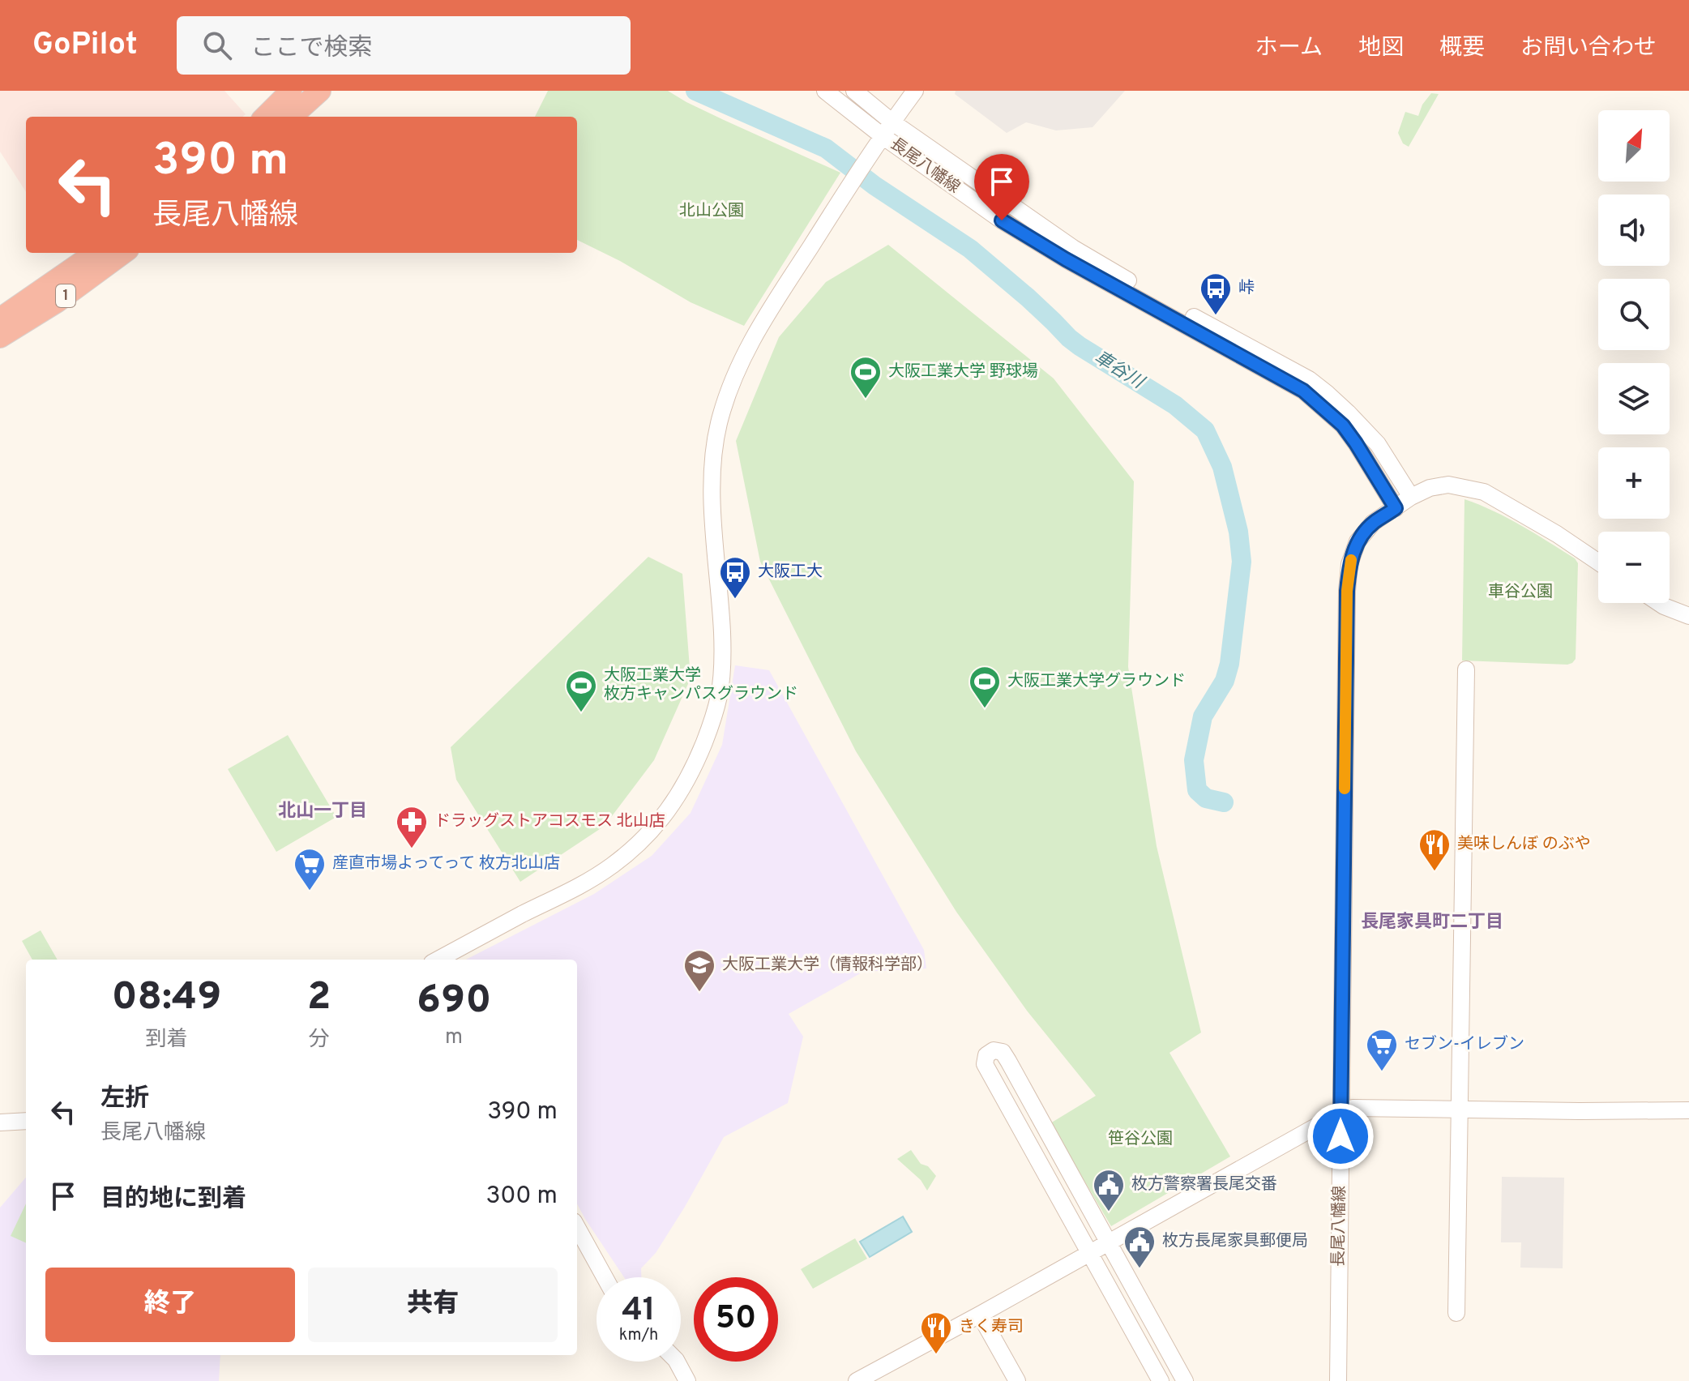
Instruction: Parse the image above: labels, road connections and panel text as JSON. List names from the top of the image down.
{
  "streets": {
    "highway": ["1"],
    "street": ["長尾八幡線"]
  },
  "districts": ["北山一丁目", "長尾家具町二丁目"],
  "water": ["車谷川"],
  "parks": ["北山公園", "車谷公園", "笹谷公園"],
  "places": {
    "bus stop": ["峠", "大阪工大"],
    "sports": ["大阪工業大学 野球場", "大阪工業大学グラウンド", "大阪工業大学 枚方キャンパスグラウンド"],
    "pharmacy": ["ドラッグストアコスモス 北山店"],
    "restaurant": ["美味しんぼ のぶや", "きく寿司"],
    "supermarket": ["産直市場よってって 枚方北山店", "セブン-イレブン"],
    "school or university": ["大阪工業大学（情報科学部）"],
    "public building": ["枚方警察署長尾交番", "枚方長尾家具郵便局"]
  },
  "north": "top right",
  "page": {
    "header": "GoPilot",
    "search": "ここで検索",
    "nav": [
      "ホーム",
      "地図",
      "概要",
      "お問い合わせ"
    ],
    "map_buttons": ["+", "−"],
    "turn": ["390 m", "長尾八幡線"],
    "eta": [
      "08:49",
      "到着",
      "2",
      "分",
      "690",
      "m"
    ],
    "list": [
      {
        "name": "左折",
        "note": "長尾八幡線",
        "value": "390 m"
      },
      {
        "name": "目的地に到着",
        "value": "300 m"
      }
    ],
    "buttons": ["終了", "共有"],
    "speed": "41 km/h",
    "limit": "50"
  }
}
